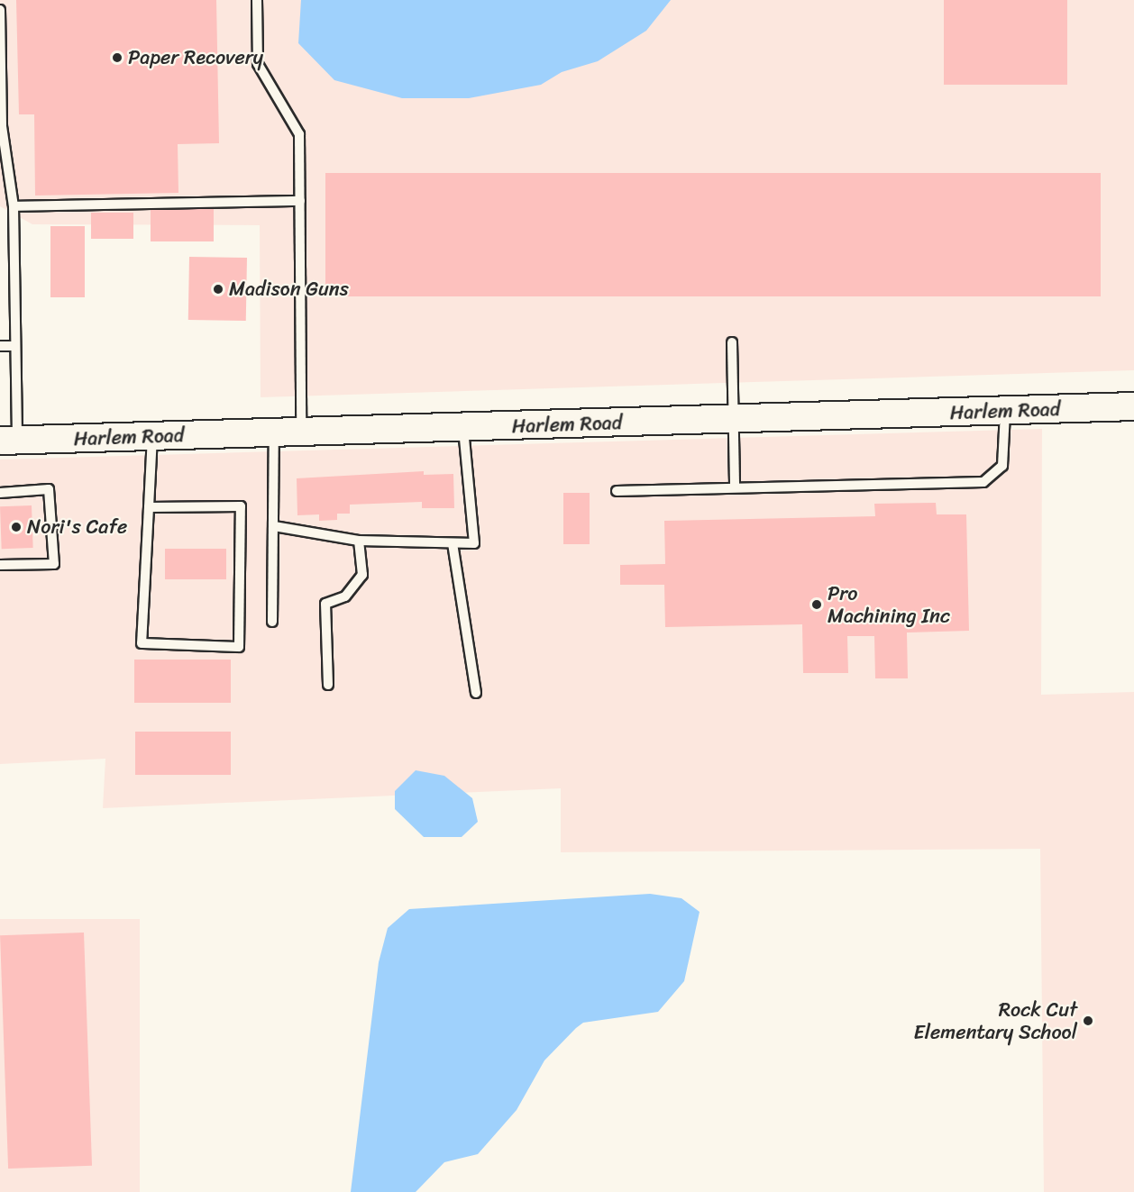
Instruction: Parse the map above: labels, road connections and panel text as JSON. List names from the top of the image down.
{
  "streets": {
    "main road": ["Harlem Road"]
  },
  "places": [
    "Paper Recovery",
    "Madison Guns",
    "Nori's Cafe",
    "Pro Machining Inc",
    "Rock Cut Elementary School"
  ]
}
